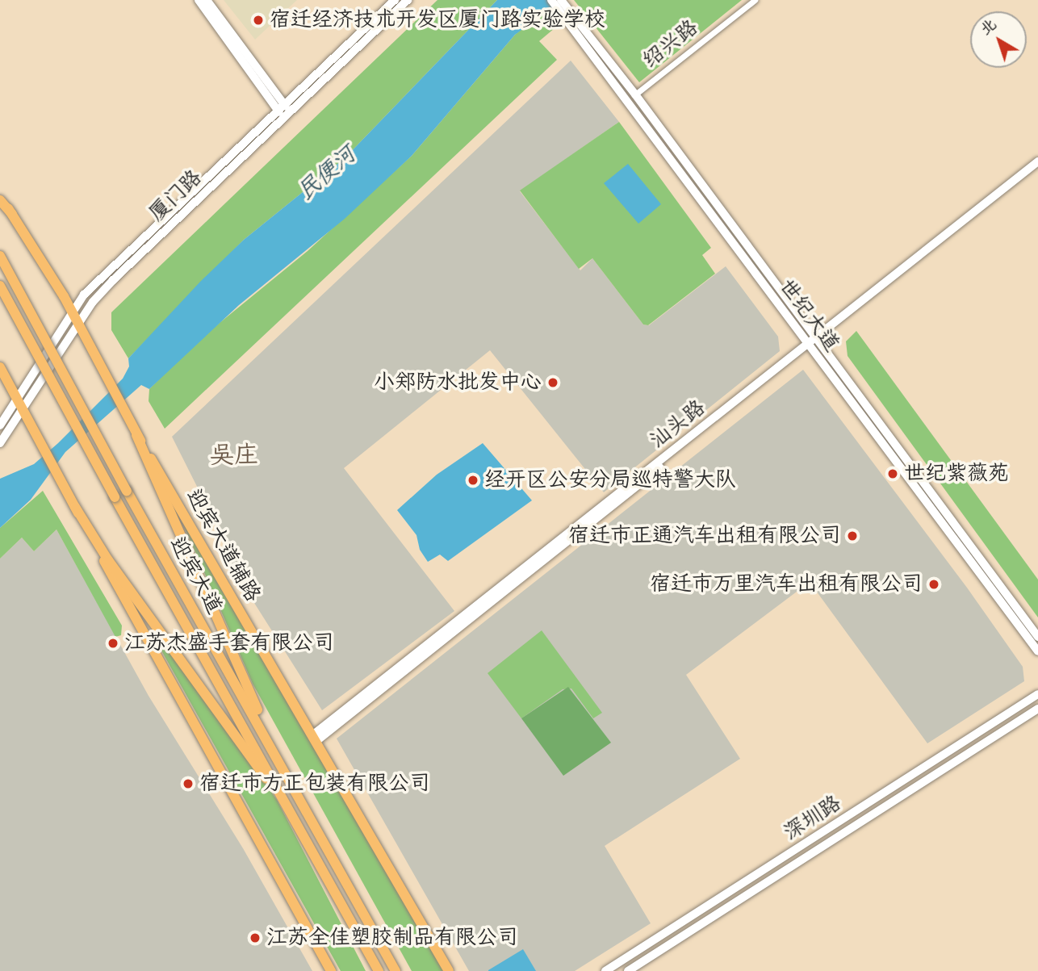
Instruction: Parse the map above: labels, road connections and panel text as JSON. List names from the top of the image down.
{
  "streets": {
    "main road": ["迎宾大道辅路", "迎宾大道"],
    "street": [
      "绍兴路",
      "厦门路",
      "世纪大道",
      "汕头路",
      "深圳路"
    ]
  },
  "crossings": [
    ["绍兴路", "世纪大道"],
    ["厦门路", "迎宾大道辅路"],
    ["世纪大道", "汕头路"],
    ["汕头路", "迎宾大道辅路"]
  ],
  "districts": ["吴庄"],
  "water": ["民便河"],
  "places": [
    "宿迁经济技术开发区厦门路实验学校",
    "小郑防水批发中心",
    "世纪紫薇苑",
    "经开区公安分局巡特警大队",
    "宿迁市正通汽车出租有限公司",
    "宿迁市万里汽车出租有限公司",
    "江苏杰盛手套有限公司",
    "宿迁市方正包装有限公司",
    "江苏全佳塑胶制品有限公司"
  ],
  "north": "top left"
}
